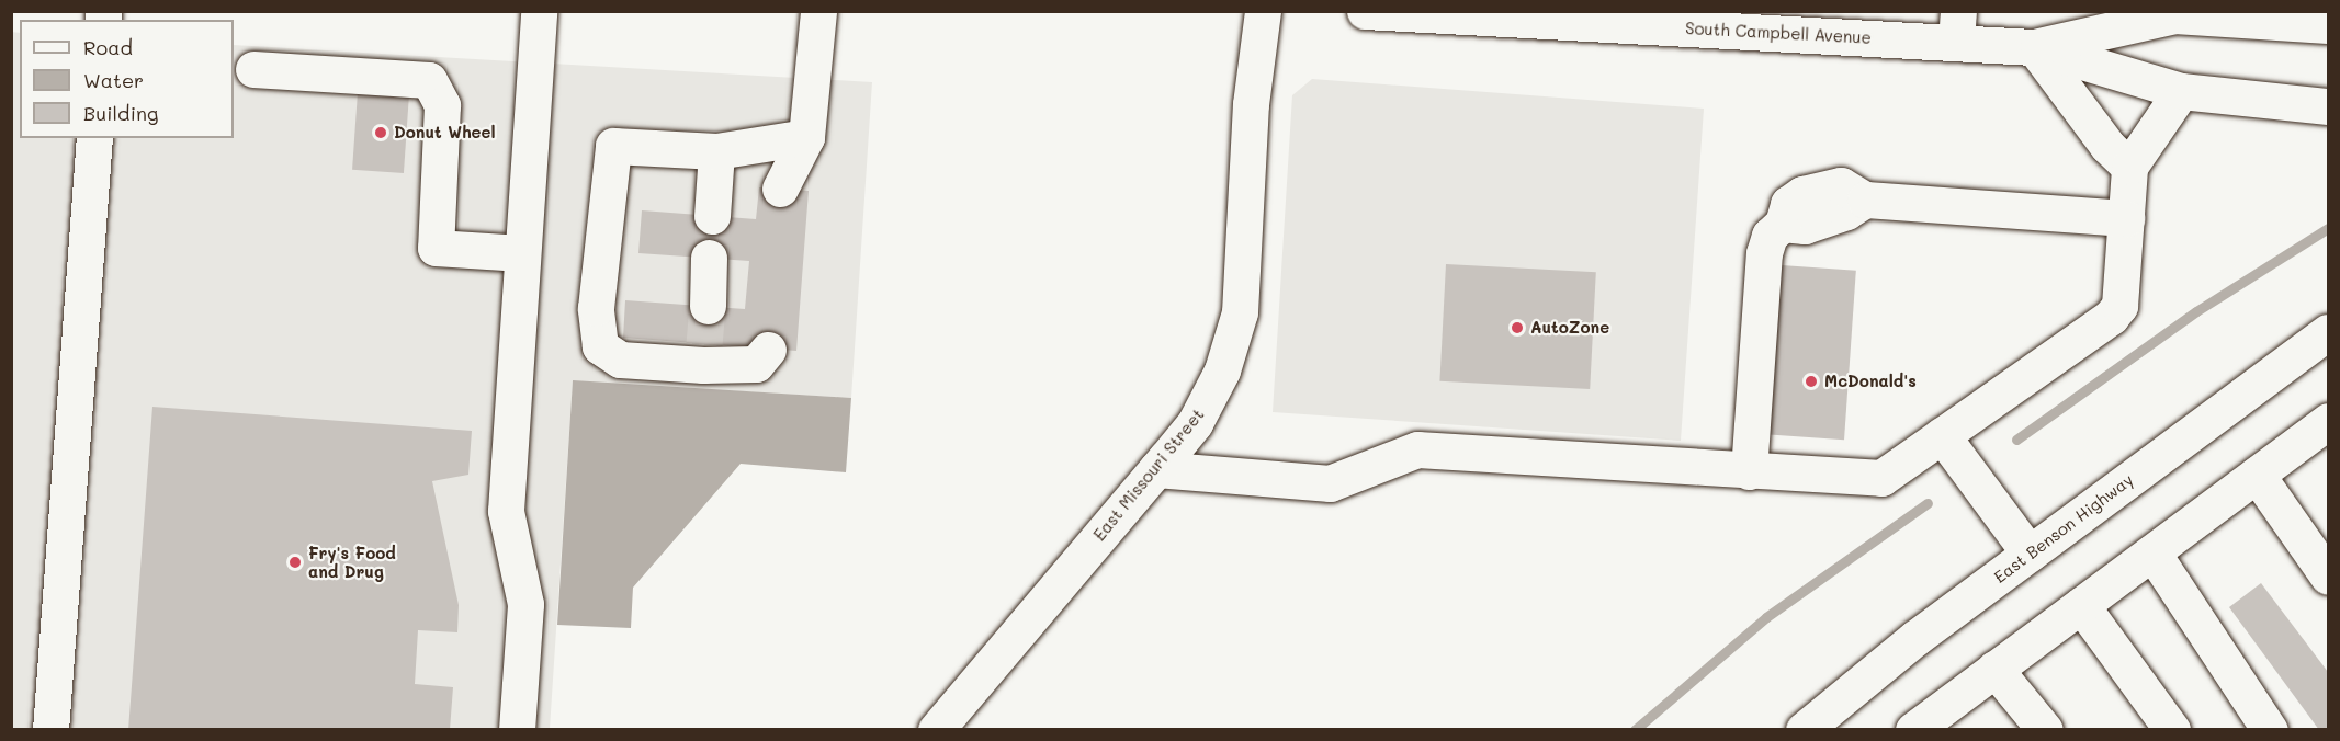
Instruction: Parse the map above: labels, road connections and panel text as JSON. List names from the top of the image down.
{
  "streets": {
    "main road": ["South Campbell Avenue", "East Missouri Street", "East Benson Highway"]
  },
  "places": [
    "Donut Wheel",
    "AutoZone",
    "McDonald's",
    "Fry's Food and Drug"
  ],
  "legend": ["Road", "Water", "Building"]
}
